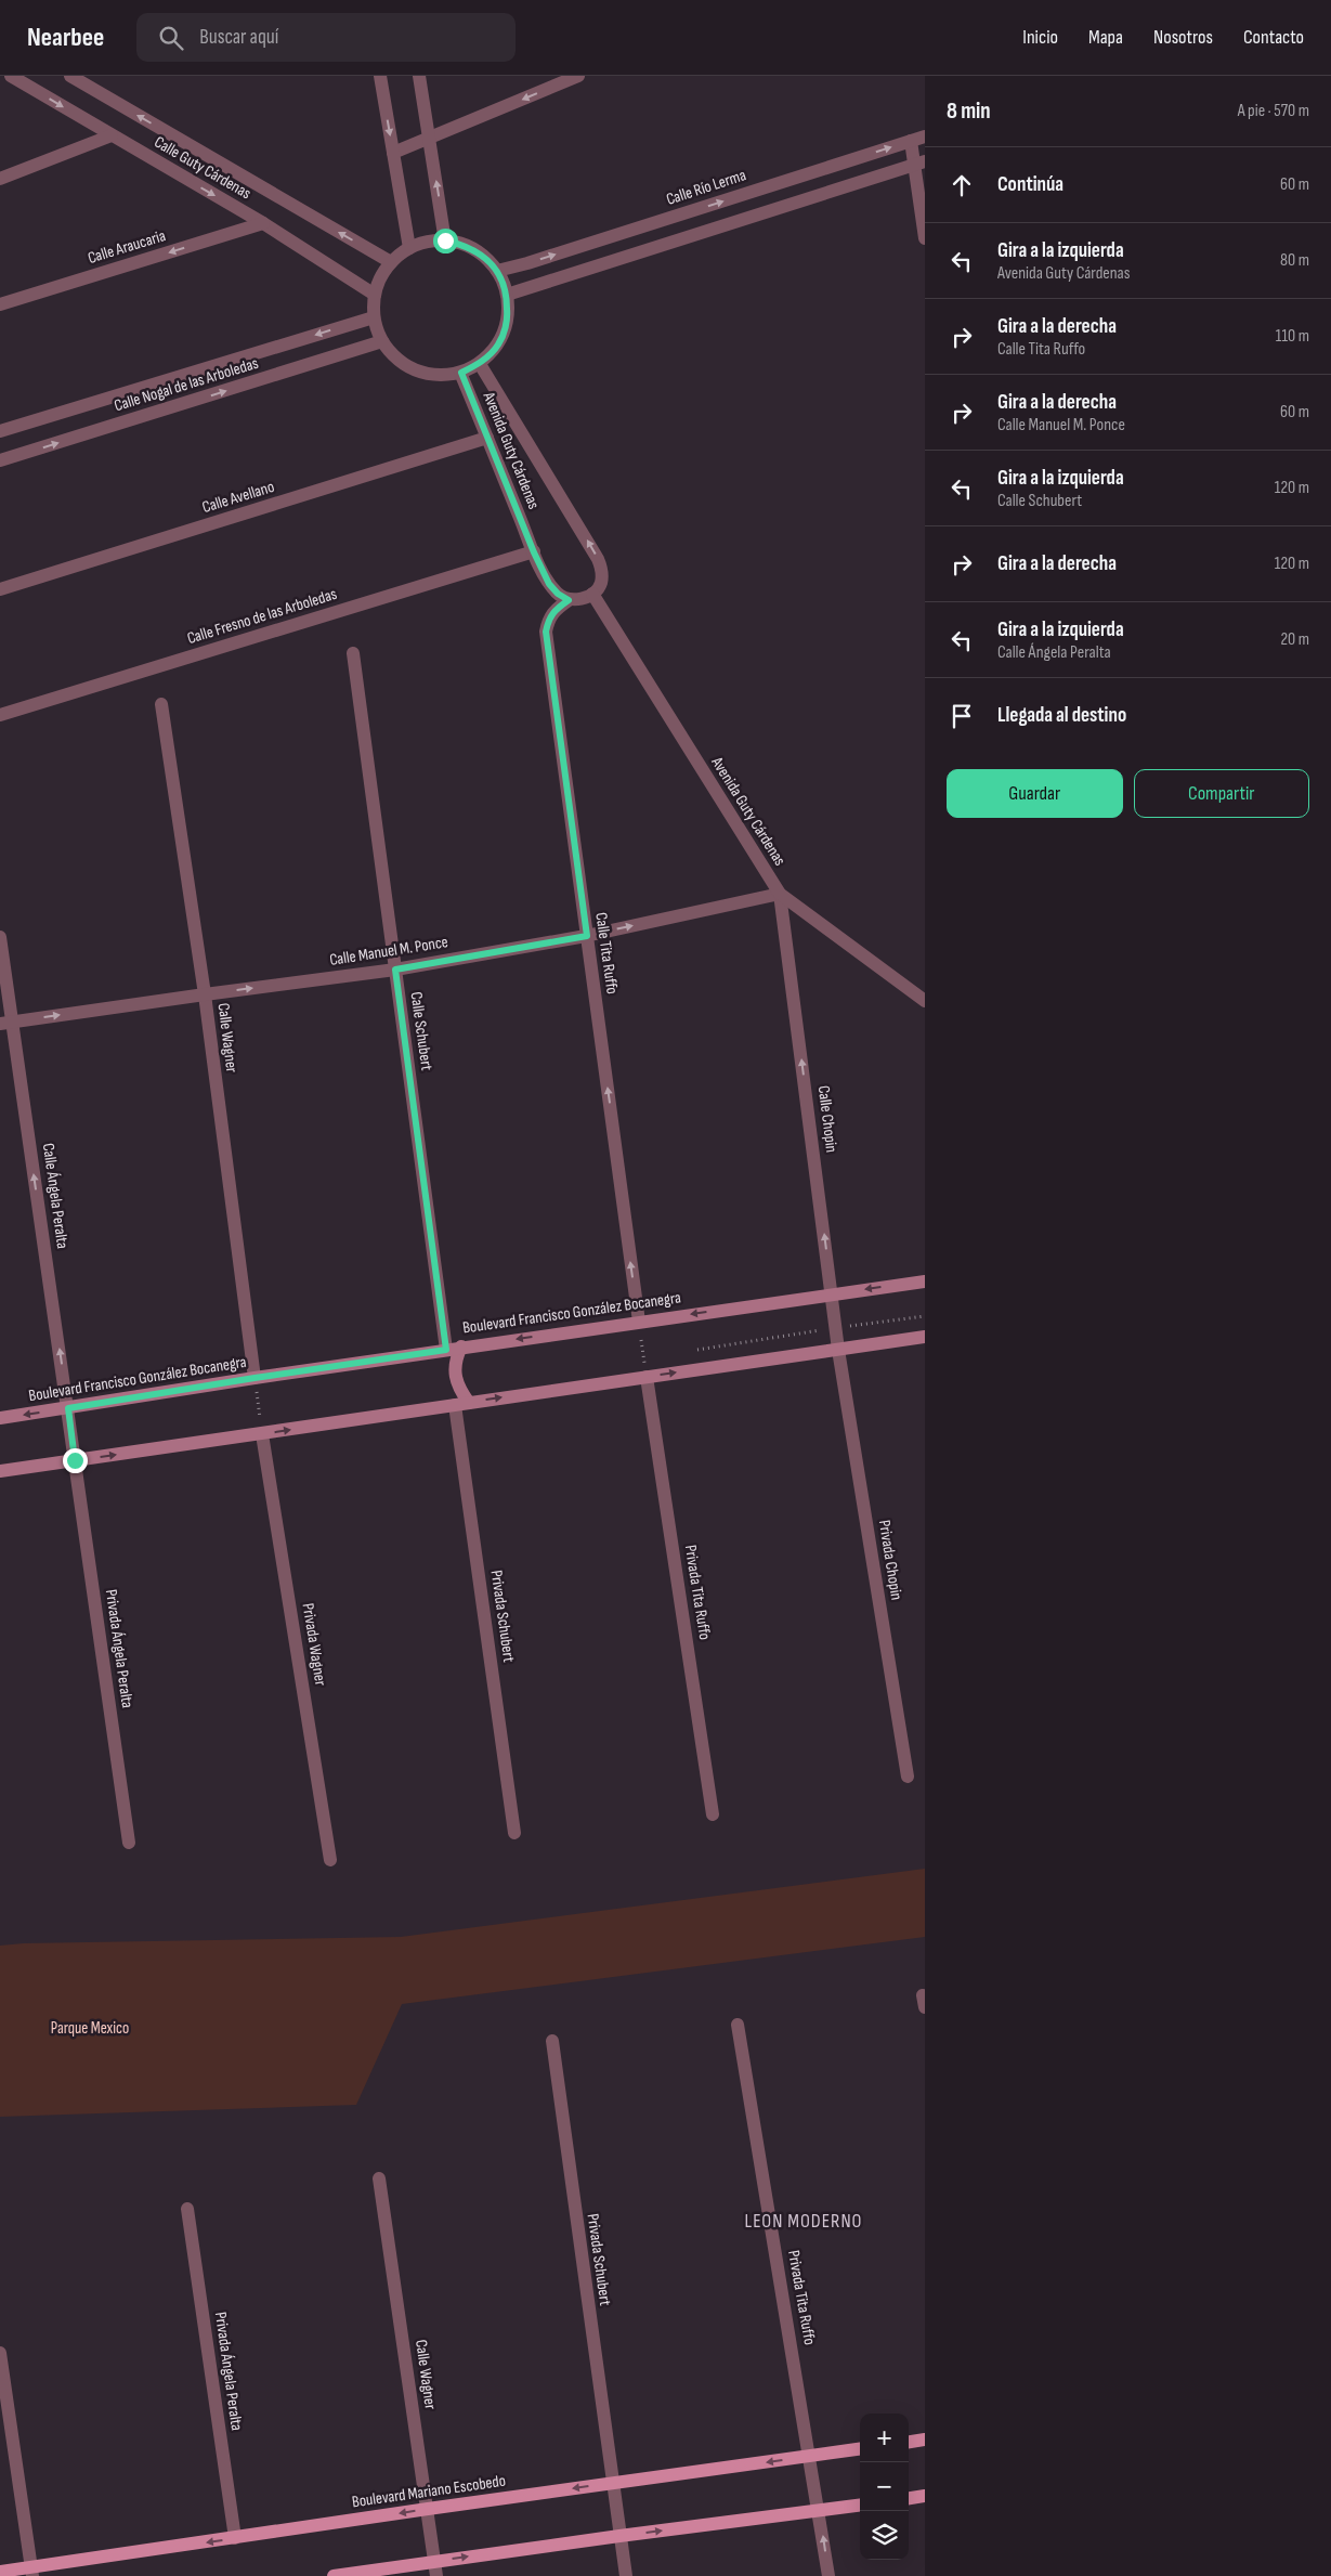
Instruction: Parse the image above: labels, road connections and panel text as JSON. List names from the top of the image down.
{
  "streets": {
    "main road": ["Boulevard Francisco González Bocanegra", "Boulevard Mariano Escobedo"],
    "street": [
      "Calle Guty Cárdenas",
      "Calle Río Lerma",
      "Calle Araucaria",
      "Calle Nogal de las Arboledas",
      "Avenida Guty Cárdenas",
      "Calle Avellano",
      "Calle Fresno de las Arboledas",
      "Calle Manuel M. Ponce",
      "Calle Tita Ruffo",
      "Calle Schubert",
      "Calle Wagner",
      "Calle Chopin",
      "Calle Ángela Peralta",
      "Privada Chopin",
      "Privada Tita Ruffo",
      "Privada Schubert",
      "Privada Wagner",
      "Privada Ángela Peralta"
    ]
  },
  "crossings": [
    ["Calle Guty Cárdenas", "Calle Río Lerma"],
    ["Calle Guty Cárdenas", "Calle Araucaria"],
    ["Calle Guty Cárdenas", "Calle Nogal de las Arboledas"],
    ["Calle Guty Cárdenas", "Avenida Guty Cárdenas"],
    ["Calle Río Lerma", "Calle Nogal de las Arboledas"],
    ["Calle Río Lerma", "Avenida Guty Cárdenas"],
    ["Calle Nogal de las Arboledas", "Avenida Guty Cárdenas"],
    ["Avenida Guty Cárdenas", "Calle Avellano"],
    ["Avenida Guty Cárdenas", "Calle Fresno de las Arboledas"],
    ["Avenida Guty Cárdenas", "Calle Manuel M. Ponce"],
    ["Avenida Guty Cárdenas", "Calle Tita Ruffo"],
    ["Avenida Guty Cárdenas", "Calle Chopin"],
    ["Calle Manuel M. Ponce", "Calle Tita Ruffo"],
    ["Calle Manuel M. Ponce", "Calle Schubert"],
    ["Calle Manuel M. Ponce", "Calle Wagner"],
    ["Calle Manuel M. Ponce", "Calle Chopin"],
    ["Calle Manuel M. Ponce", "Calle Ángela Peralta"],
    ["Calle Tita Ruffo", "Boulevard Francisco González Bocanegra"],
    ["Calle Schubert", "Boulevard Francisco González Bocanegra"],
    ["Calle Wagner", "Boulevard Francisco González Bocanegra"],
    ["Calle Wagner", "Boulevard Mariano Escobedo"],
    ["Calle Chopin", "Boulevard Francisco González Bocanegra"],
    ["Calle Chopin", "Privada Chopin"],
    ["Calle Ángela Peralta", "Boulevard Francisco González Bocanegra"],
    ["Calle Ángela Peralta", "Privada Ángela Peralta"],
    ["Privada Tita Ruffo", "Boulevard Mariano Escobedo"],
    ["Privada Schubert", "Boulevard Mariano Escobedo"],
    ["Privada Ángela Peralta", "Boulevard Mariano Escobedo"]
  ],
  "one_way": [
    "Calle Araucaria",
    "Calle Manuel M. Ponce",
    "Calle Tita Ruffo",
    "Calle Chopin",
    "Calle Ángela Peralta"
  ],
  "districts": ["LEON MODERNO"],
  "parks": ["Parque Mexico"],
  "page": {
    "header": "Nearbee",
    "search": "Buscar aquí",
    "nav": [
      "Inicio",
      "Mapa",
      "Nosotros",
      "Contacto"
    ],
    "heading": ["8 min", "A pie · 570 m"],
    "list": [
      ["Continúa", "60 m"],
      ["Gira a la izquierda", "Avenida Guty Cárdenas", "80 m"],
      ["Gira a la derecha", "Calle Tita Ruffo", "110 m"],
      ["Gira a la derecha", "Calle Manuel M. Ponce", "60 m"],
      ["Gira a la izquierda", "Calle Schubert", "120 m"],
      ["Gira a la derecha", "120 m"],
      ["Gira a la izquierda", "Calle Ángela Peralta", "20 m"],
      "Llegada al destino"
    ],
    "buttons": ["Guardar", "Compartir"],
    "map_buttons": ["+", "−"]
  }
}
